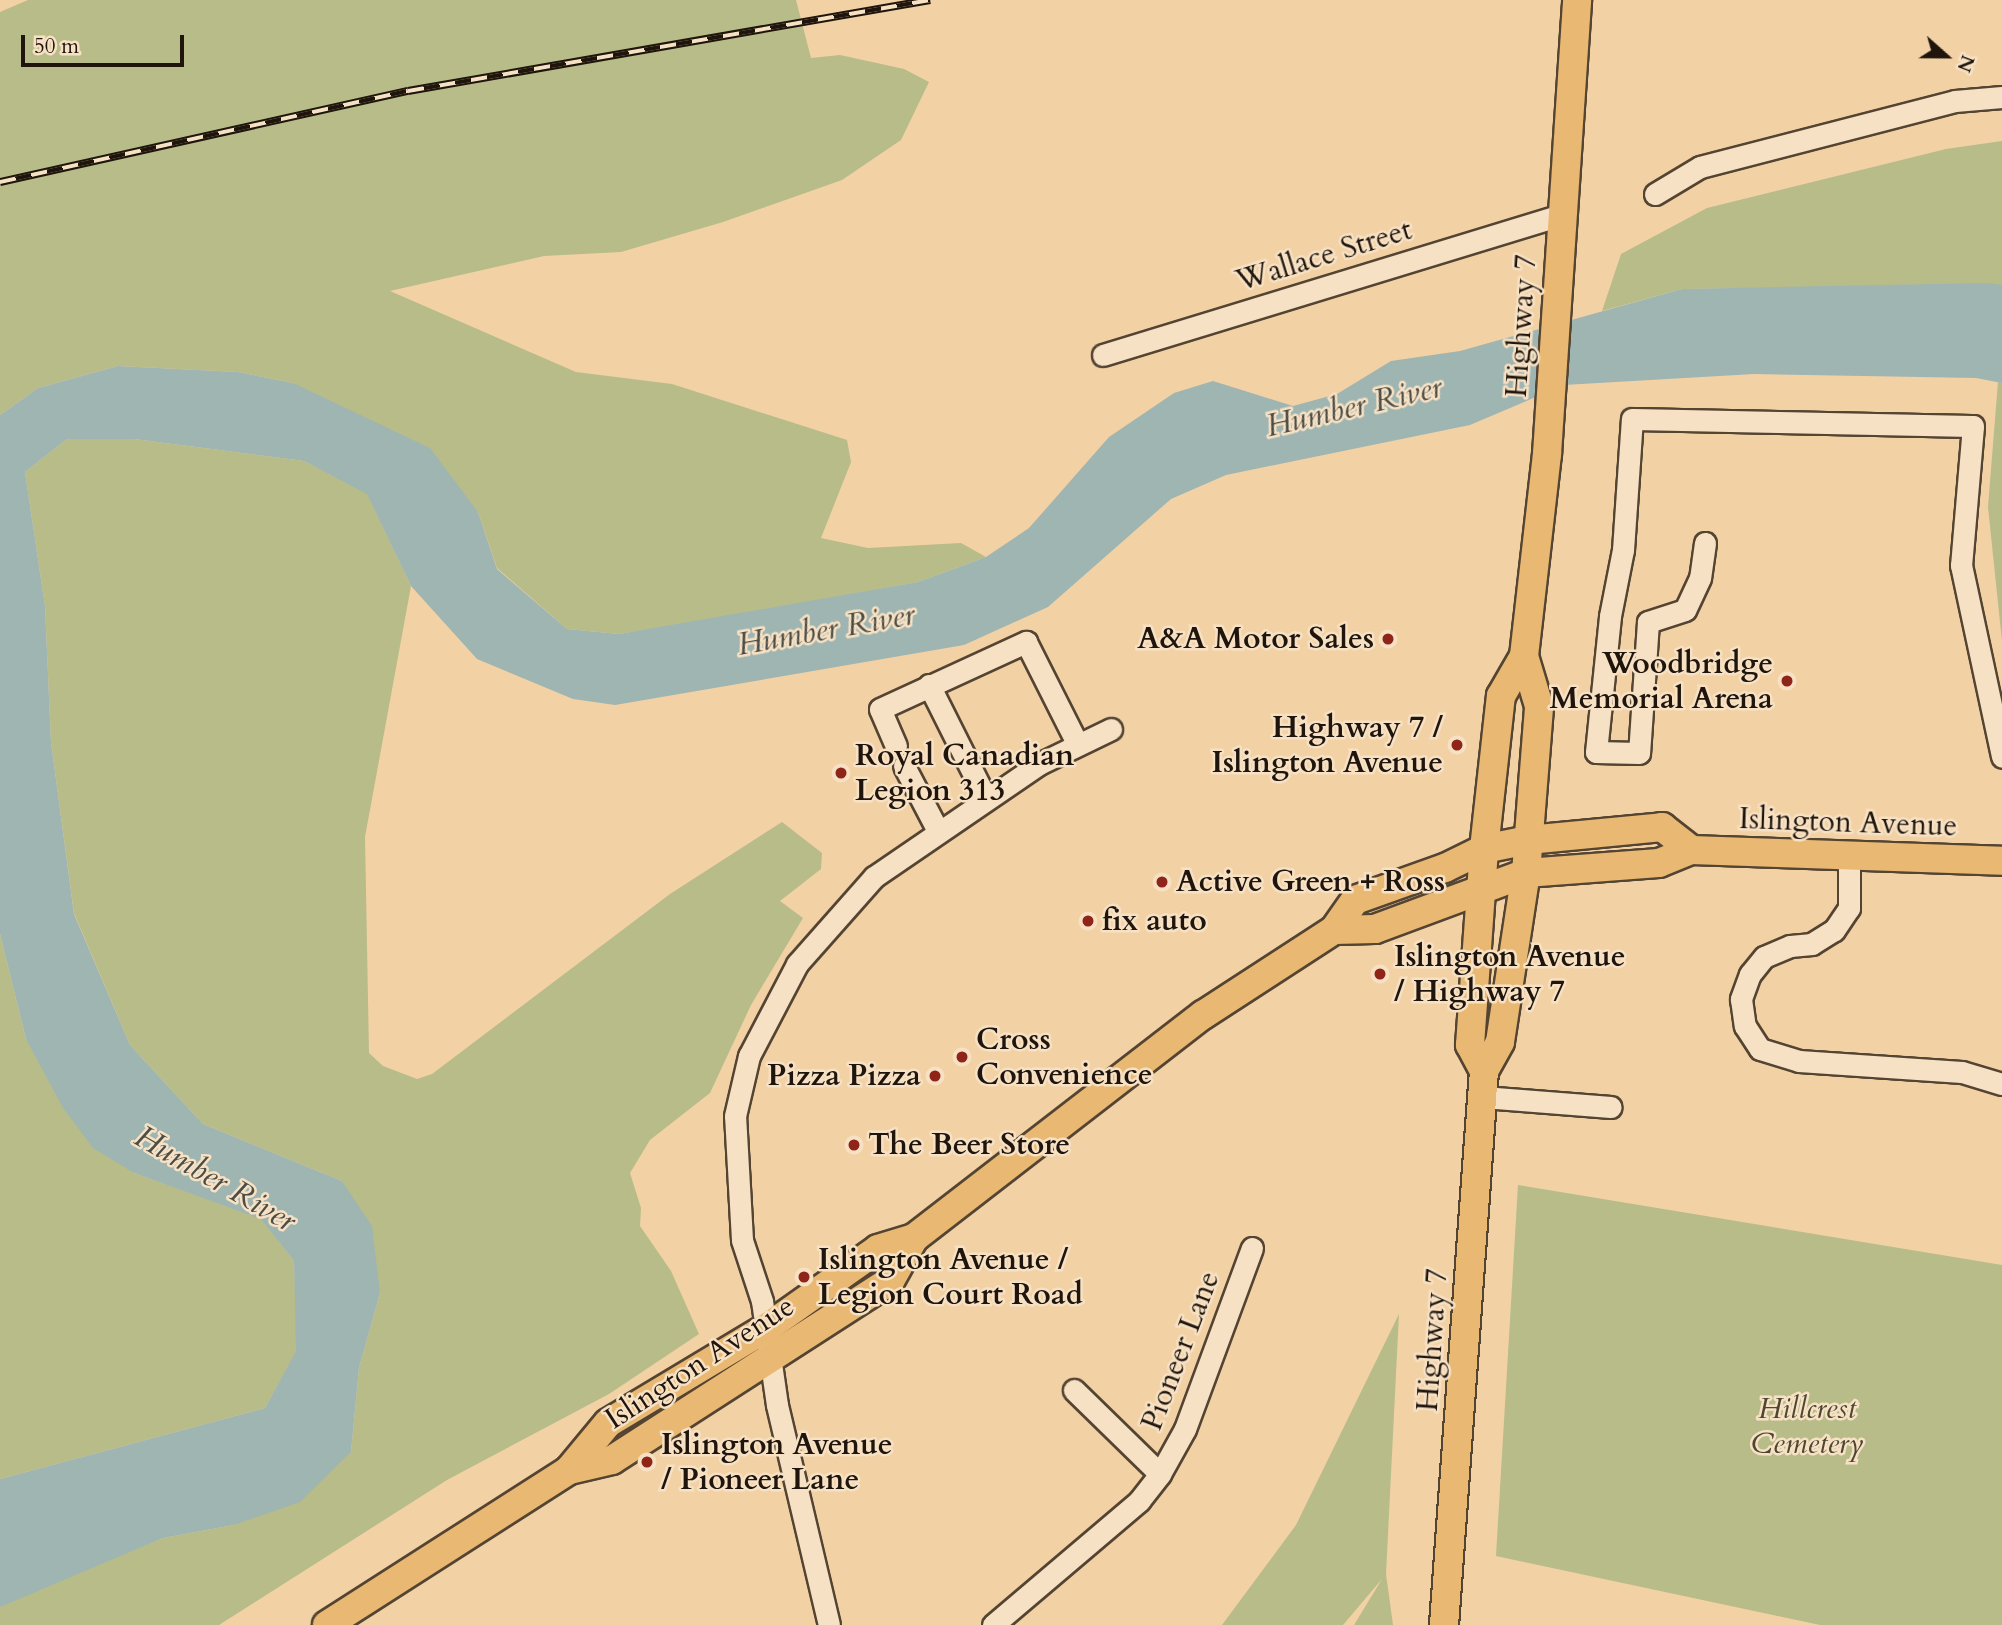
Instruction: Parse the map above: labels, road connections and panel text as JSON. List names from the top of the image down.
{
  "streets": {
    "main road": ["Highway 7", "Islington Avenue"],
    "street": ["Wallace Street", "Pioneer Lane"]
  },
  "crossings": [
    ["Wallace Street", "Highway 7"],
    ["Highway 7", "Islington Avenue"]
  ],
  "water": ["Humber River"],
  "parks": ["Hillcrest Cemetery"],
  "places": [
    "A&A Motor Sales",
    "Woodbridge Memorial Arena",
    "Highway 7 / Islington Avenue",
    "Royal Canadian Legion 313",
    "Active Green + Ross",
    "fix auto",
    "Islington Avenue / Highway 7",
    "Cross Convenience",
    "Pizza Pizza",
    "The Beer Store",
    "Islington Avenue / Legion Court Road",
    "Islington Avenue / Pioneer Lane"
  ],
  "scale_bar": "50 m",
  "north": "right"
}
